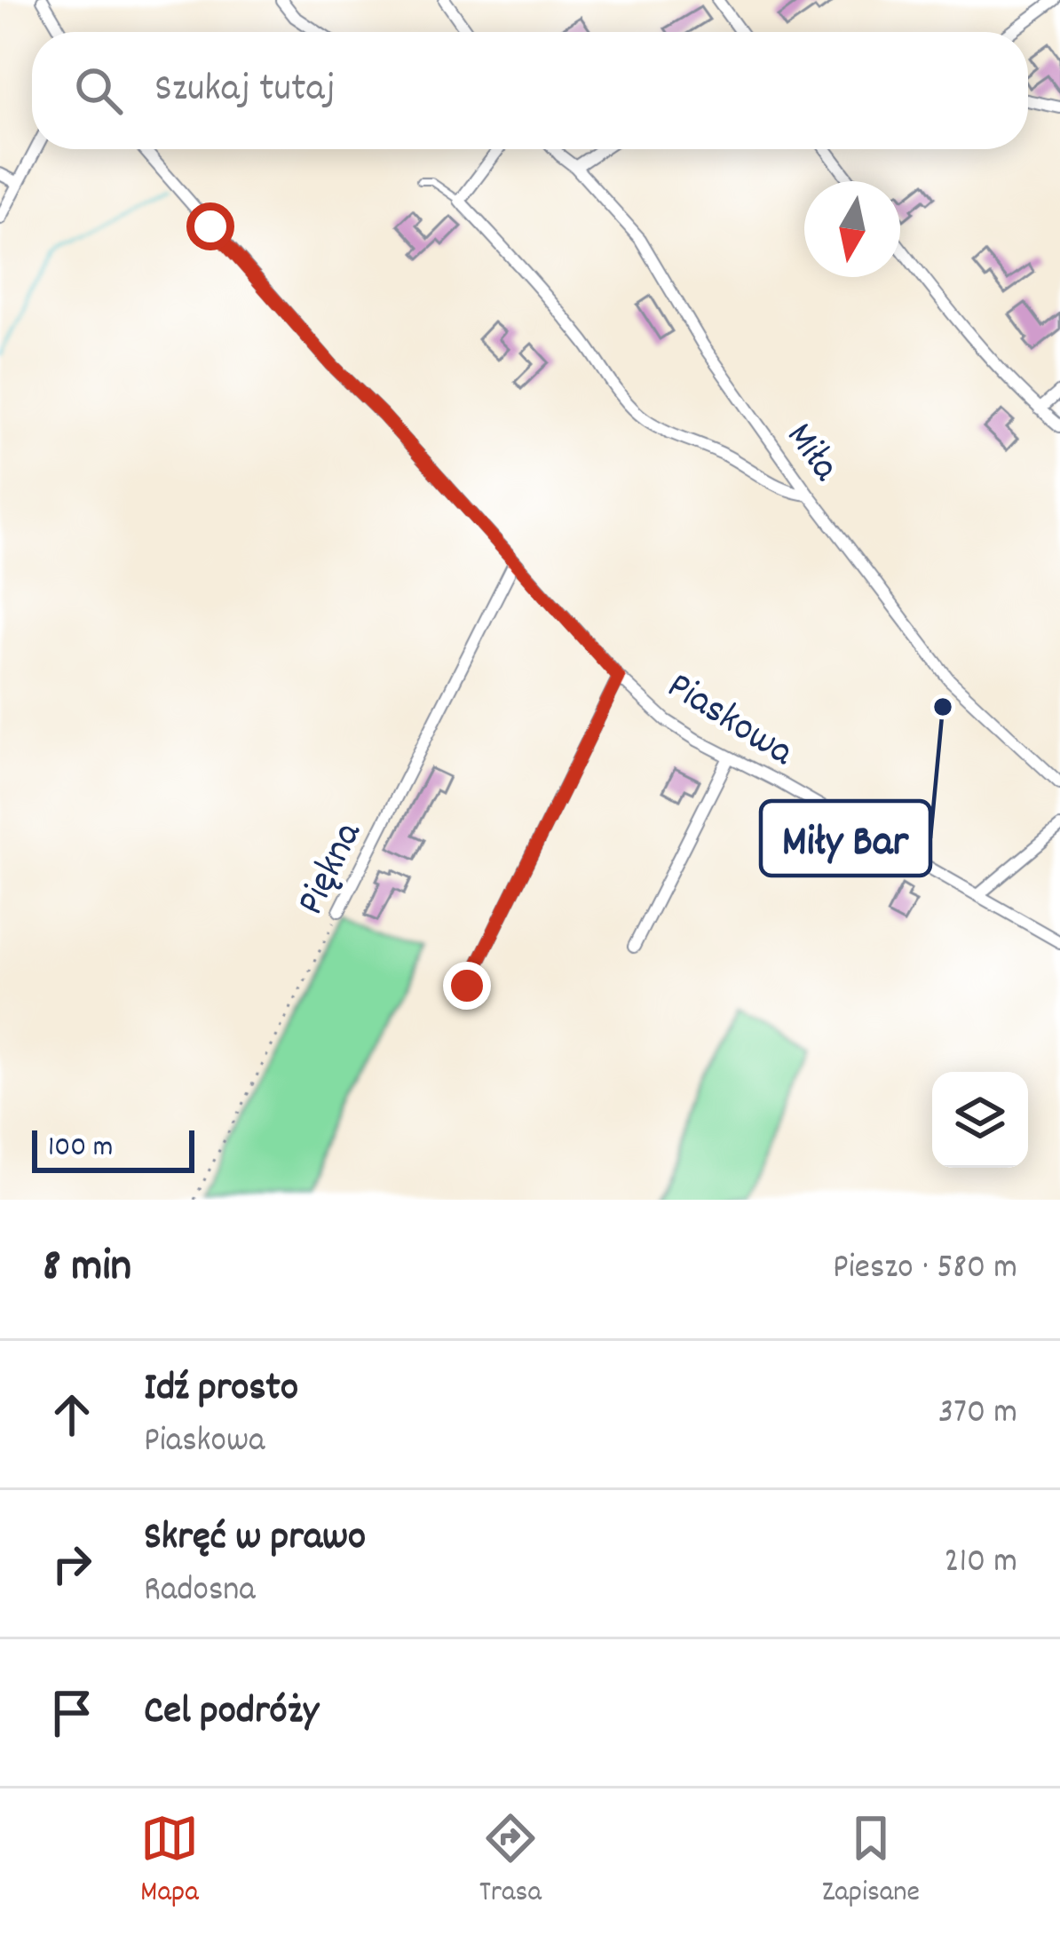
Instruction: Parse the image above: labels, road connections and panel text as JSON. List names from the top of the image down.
{
  "streets": {
    "street": ["Miła", "Piaskowa", "Piękna"]
  },
  "crossings": [
    ["Piaskowa", "Piękna"]
  ],
  "places": ["Miły Bar"],
  "scale_bar": "100 m",
  "north": "bottom",
  "page": {
    "search": "Szukaj tutaj",
    "scale": "100 m",
    "heading": ["8 min", "Pieszo · 580 m"],
    "list": [
      ["Idź prosto", "Piaskowa", "370 m"],
      ["Skręć w prawo", "Radosna", "210 m"],
      "Cel podróży"
    ],
    "nav": ["Mapa", "Trasa", "Zapisane"]
  }
}
